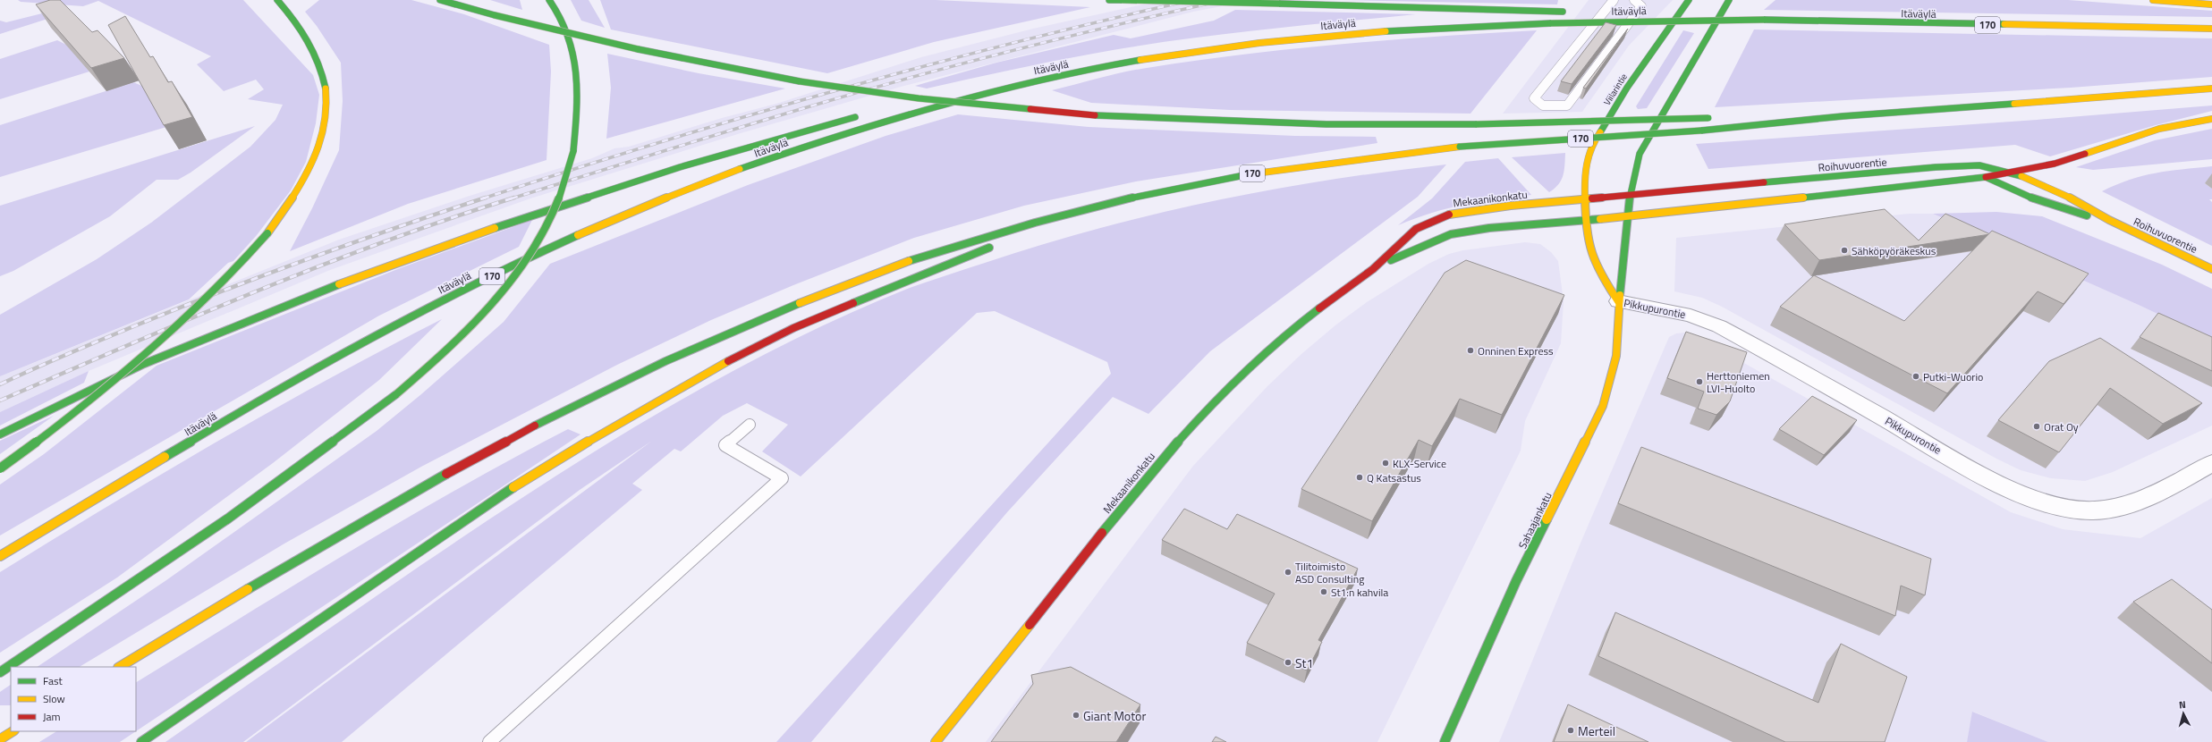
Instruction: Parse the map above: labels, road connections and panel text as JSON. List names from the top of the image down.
{
  "streets": {
    "main road": [
      "Itäväylä",
      "170",
      "Viilarintie",
      "Roihuvuorentie",
      "Mekaanikonkatu",
      "Sahaajankatu"
    ],
    "street": ["Pikkupurontie"]
  },
  "crossings": [
    ["Viilarintie", "Roihuvuorentie"],
    ["Viilarintie", "Mekaanikonkatu"],
    ["Roihuvuorentie", "Mekaanikonkatu"],
    ["Roihuvuorentie", "Sahaajankatu"],
    ["Pikkupurontie", "Sahaajankatu"]
  ],
  "places": [
    "Sähköpyöräkeskus",
    "Onninen Express",
    "Putki-Wuorio",
    "Herttoniemen LVI-Huolto",
    "Orat Oy",
    "KLX-Service",
    "Q Katsastus",
    "Tilitoimisto ASD Consulting",
    "St1:n kahvila",
    "St1",
    "Giant Motor",
    "Merteil"
  ],
  "legend": ["Fast", "Slow", "Jam"],
  "north": "top"
}
